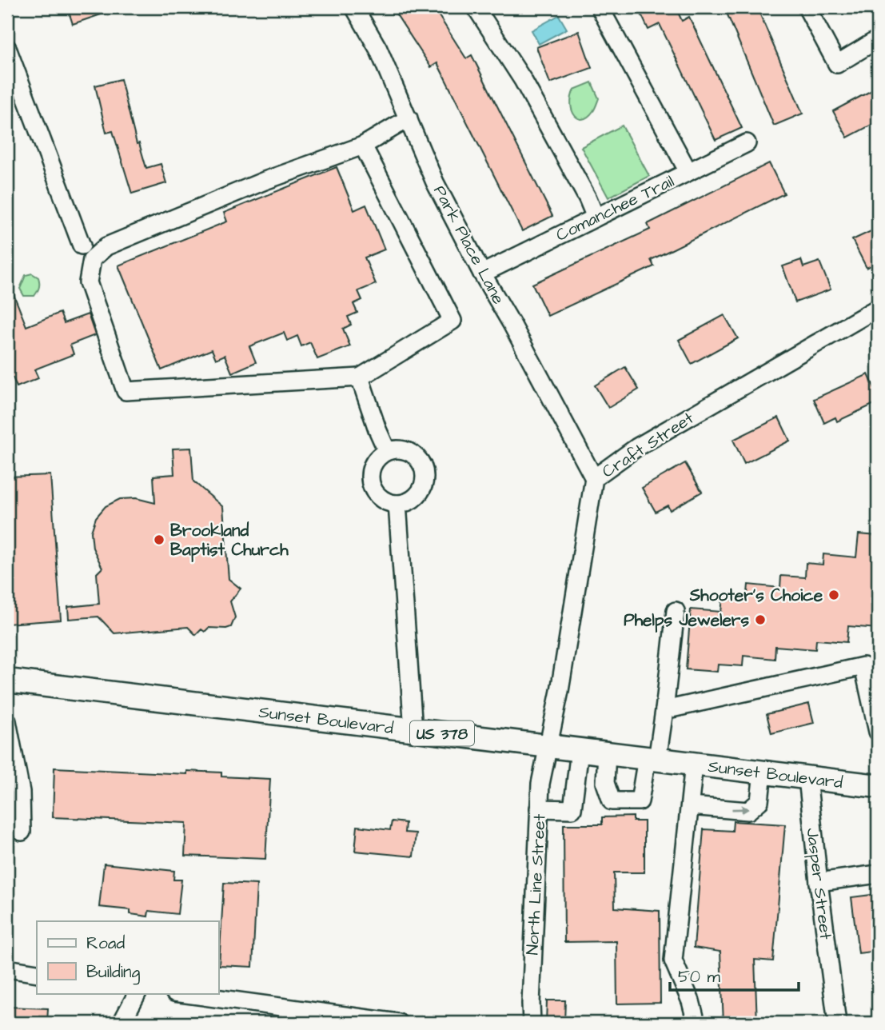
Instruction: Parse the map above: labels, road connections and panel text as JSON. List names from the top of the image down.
{
  "streets": {
    "main road": ["Sunset Boulevard", "US 378"],
    "street": [
      "Comanchee Trail",
      "Park Place Lane",
      "Craft Street",
      "Jasper Street",
      "North Line Street"
    ]
  },
  "crossings": [
    ["Comanchee Trail", "Park Place Lane"],
    ["Park Place Lane", "Craft Street"],
    ["Craft Street", "Sunset Boulevard"],
    ["Craft Street", "North Line Street"],
    ["Sunset Boulevard", "Jasper Street"],
    ["Sunset Boulevard", "North Line Street"]
  ],
  "places": ["Brookland Baptist Church", "Shooter's Choice", "Phelps Jewelers"],
  "legend": ["Road", "Building"],
  "scale_bar": "50 m"
}
